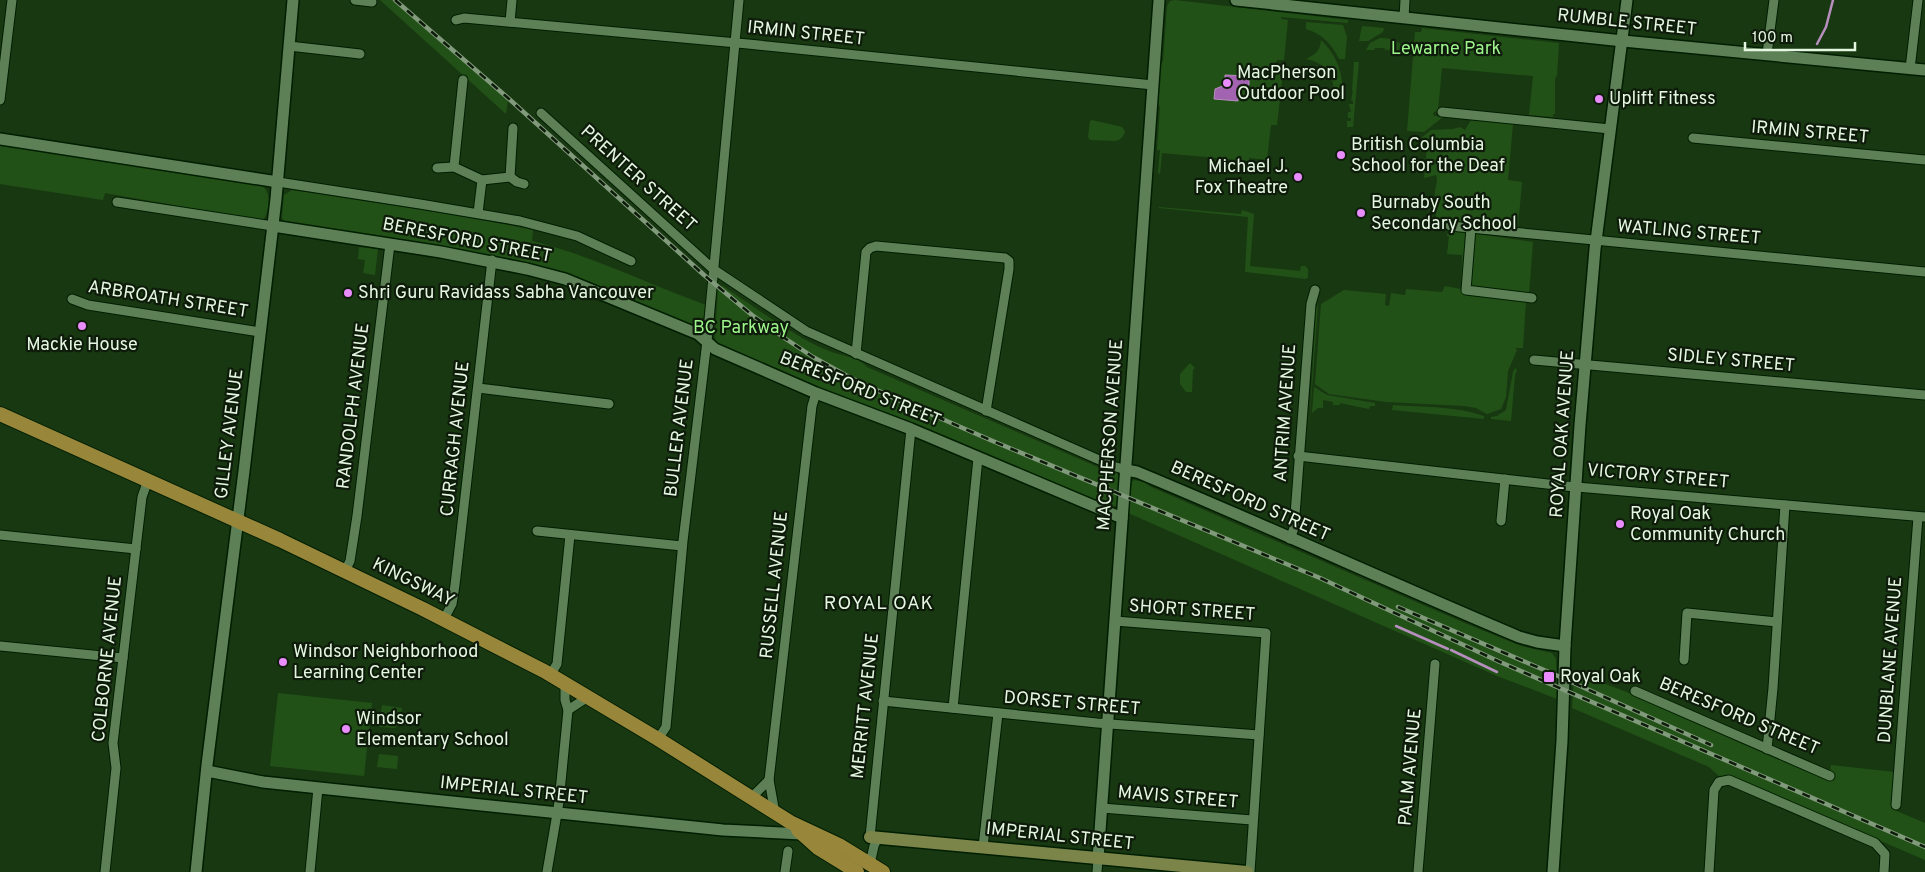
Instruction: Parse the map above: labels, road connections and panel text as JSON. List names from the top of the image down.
{
  "streets": {
    "main road": ["KINGSWAY", "IMPERIAL STREET"],
    "street": [
      "RUMBLE STREET",
      "IRMIN STREET",
      "PRENTER STREET",
      "WATLING STREET",
      "BERESFORD STREET",
      "ARBROATH STREET",
      "SIDLEY STREET",
      "RANDOLPH AVENUE",
      "ANTRIM AVENUE",
      "BULLER AVENUE",
      "GILLEY AVENUE",
      "ROYAL OAK AVENUE",
      "MACPHERSON AVENUE",
      "CURRAGH AVENUE",
      "VICTORY STREET",
      "RUSSELL AVENUE",
      "SHORT STREET",
      "COLBORNE AVENUE",
      "DUNBLANE AVENUE",
      "DORSET STREET",
      "MERRITT AVENUE",
      "PALM AVENUE",
      "MAVIS STREET"
    ]
  },
  "crossings": [
    ["RUMBLE STREET", "ROYAL OAK AVENUE"],
    ["IRMIN STREET", "BULLER AVENUE"],
    ["IRMIN STREET", "MACPHERSON AVENUE"],
    ["PRENTER STREET", "BERESFORD STREET"],
    ["PRENTER STREET", "BULLER AVENUE"],
    ["WATLING STREET", "ROYAL OAK AVENUE"],
    ["BERESFORD STREET", "RANDOLPH AVENUE"],
    ["BERESFORD STREET", "ANTRIM AVENUE"],
    ["BERESFORD STREET", "BULLER AVENUE"],
    ["BERESFORD STREET", "GILLEY AVENUE"],
    ["BERESFORD STREET", "ROYAL OAK AVENUE"],
    ["BERESFORD STREET", "MACPHERSON AVENUE"],
    ["BERESFORD STREET", "CURRAGH AVENUE"],
    ["BERESFORD STREET", "RUSSELL AVENUE"],
    ["BERESFORD STREET", "MERRITT AVENUE"],
    ["ARBROATH STREET", "GILLEY AVENUE"],
    ["SIDLEY STREET", "ROYAL OAK AVENUE"],
    ["RANDOLPH AVENUE", "KINGSWAY"],
    ["ANTRIM AVENUE", "VICTORY STREET"],
    ["BULLER AVENUE", "KINGSWAY"],
    ["GILLEY AVENUE", "KINGSWAY"],
    ["GILLEY AVENUE", "IMPERIAL STREET"],
    ["ROYAL OAK AVENUE", "VICTORY STREET"],
    ["MACPHERSON AVENUE", "SHORT STREET"],
    ["MACPHERSON AVENUE", "DORSET STREET"],
    ["MACPHERSON AVENUE", "IMPERIAL STREET"],
    ["MACPHERSON AVENUE", "MAVIS STREET"],
    ["CURRAGH AVENUE", "KINGSWAY"],
    ["VICTORY STREET", "DUNBLANE AVENUE"],
    ["KINGSWAY", "RUSSELL AVENUE"],
    ["KINGSWAY", "COLBORNE AVENUE"],
    ["KINGSWAY", "MERRITT AVENUE"],
    ["KINGSWAY", "IMPERIAL STREET"],
    ["SHORT STREET", "DORSET STREET"],
    ["DORSET STREET", "MERRITT AVENUE"],
    ["MERRITT AVENUE", "IMPERIAL STREET"]
  ],
  "districts": ["ROYAL OAK"],
  "parks": ["Lewarne Park", "BC Parkway"],
  "places": {
    "other": [
      "MacPherson Outdoor Pool",
      "Uplift Fitness",
      "British Columbia School for the Deaf",
      "Michael J. Fox Theatre",
      "Burnaby South Secondary School",
      "Shri Guru Ravidass Sabha Vancouver",
      "Mackie House",
      "Royal Oak Community Church",
      "Windsor Neighborhood Learning Center",
      "Windsor Elementary School"
    ],
    "transit": ["Royal Oak"]
  },
  "scale_bar": "100 m"
}
